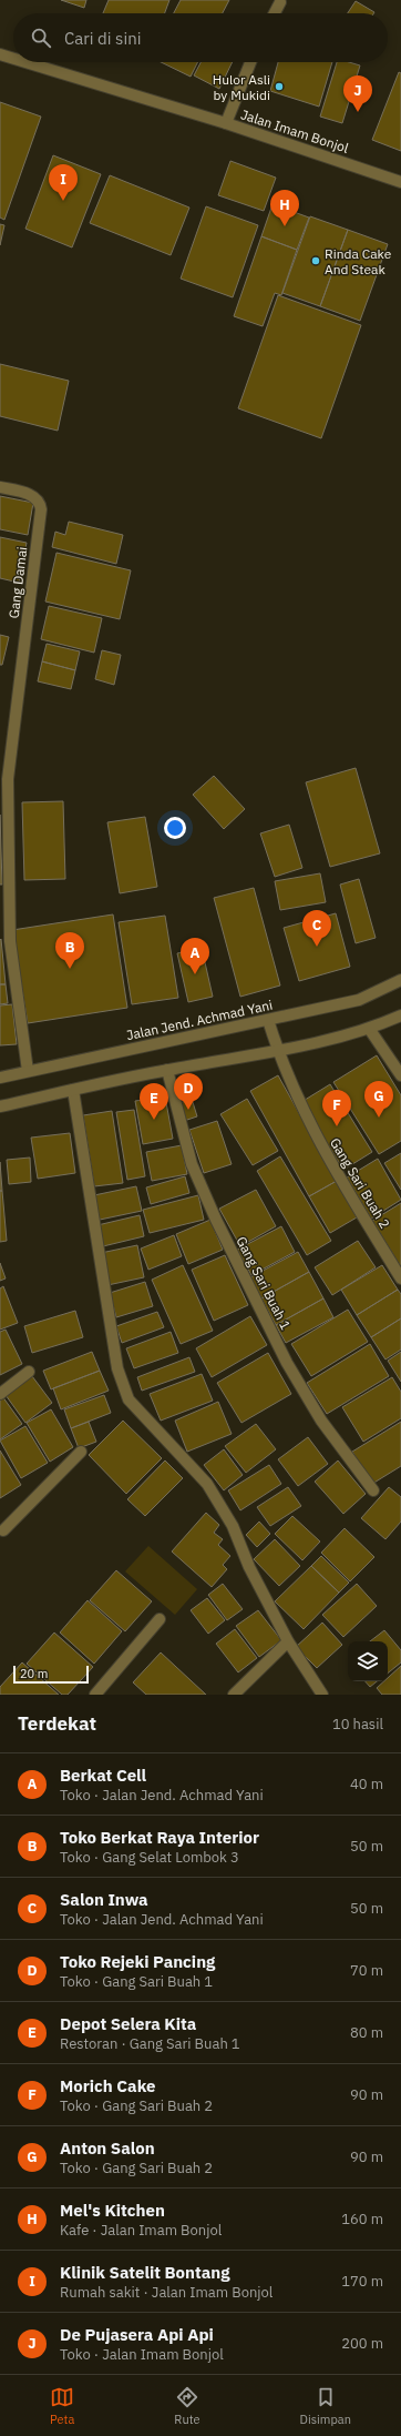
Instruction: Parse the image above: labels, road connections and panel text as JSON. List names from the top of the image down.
{
  "streets": {
    "street": [
      "Jalan Imam Bonjol",
      "Gang Damai",
      "Jalan Jend. Achmad Yani",
      "Gang Sari Buah 2",
      "Gang Sari Buah 1"
    ]
  },
  "crossings": [
    ["Gang Damai", "Jalan Jend. Achmad Yani"],
    ["Jalan Jend. Achmad Yani", "Gang Sari Buah 2"]
  ],
  "places": ["Hulor Asli by Mukidi", "Rinda Cake And Steak"],
  "scale_bar": "20 m",
  "page": {
    "search": "Cari di sini",
    "pins": [
      "J",
      "I",
      "H",
      "C",
      "B",
      "A",
      "D",
      "G",
      "E",
      "F"
    ],
    "scale": "20 m",
    "heading": ["Terdekat", "10 hasil"],
    "list": [
      {
        "mark": "A",
        "name": "Berkat Cell",
        "note": "Toko · Jalan Jend. Achmad Yani",
        "value": "40 m"
      },
      {
        "mark": "B",
        "name": "Toko Berkat Raya Interior",
        "note": "Toko · Gang Selat Lombok 3",
        "value": "50 m"
      },
      {
        "mark": "C",
        "name": "Salon Inwa",
        "note": "Toko · Jalan Jend. Achmad Yani",
        "value": "50 m"
      },
      {
        "mark": "D",
        "name": "Toko Rejeki Pancing",
        "note": "Toko · Gang Sari Buah 1",
        "value": "70 m"
      },
      {
        "mark": "E",
        "name": "Depot Selera Kita",
        "note": "Restoran · Gang Sari Buah 1",
        "value": "80 m"
      },
      {
        "mark": "F",
        "name": "Morich Cake",
        "note": "Toko · Gang Sari Buah 2",
        "value": "90 m"
      },
      {
        "mark": "G",
        "name": "Anton Salon",
        "note": "Toko · Gang Sari Buah 2",
        "value": "90 m"
      },
      {
        "mark": "H",
        "name": "Mel's Kitchen",
        "note": "Kafe · Jalan Imam Bonjol",
        "value": "160 m"
      },
      {
        "mark": "I",
        "name": "Klinik Satelit Bontang",
        "note": "Rumah sakit · Jalan Imam Bonjol",
        "value": "170 m"
      },
      {
        "mark": "J",
        "name": "De Pujasera Api Api",
        "note": "Toko · Jalan Imam Bonjol",
        "value": "200 m"
      }
    ],
    "nav": ["Peta", "Rute", "Disimpan"]
  }
}
